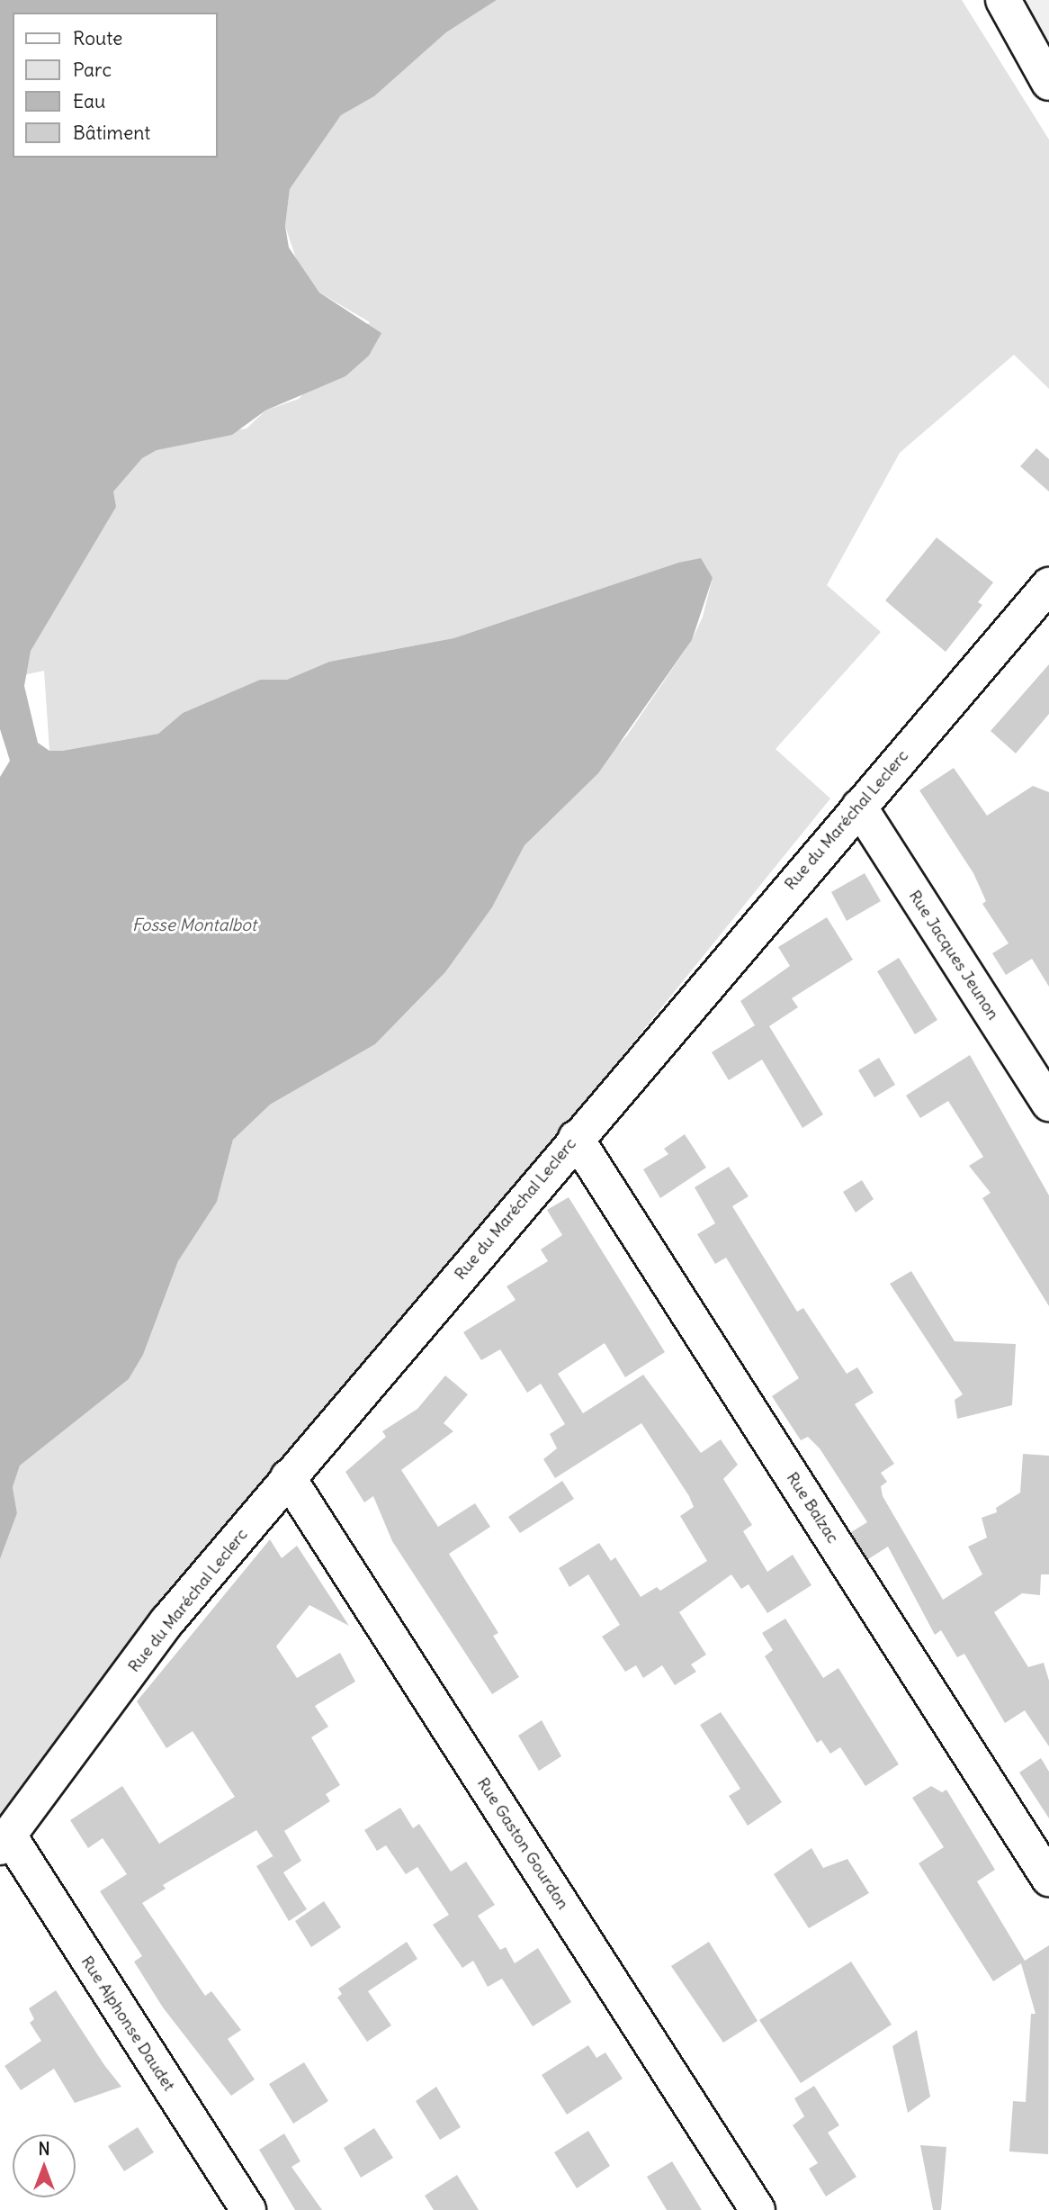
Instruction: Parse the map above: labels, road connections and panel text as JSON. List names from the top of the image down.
{
  "streets": {
    "street": [
      "Rue du Maréchal Leclerc",
      "Rue Jacques Jeunon",
      "Rue Balzac",
      "Rue Gaston Gourdon",
      "Rue Alphonse Daudet"
    ]
  },
  "crossings": [
    ["Rue du Maréchal Leclerc", "Rue Jacques Jeunon"],
    ["Rue du Maréchal Leclerc", "Rue Balzac"],
    ["Rue du Maréchal Leclerc", "Rue Gaston Gourdon"],
    ["Rue du Maréchal Leclerc", "Rue Alphonse Daudet"]
  ],
  "water": ["Fosse Montalbot"],
  "legend": [
    "Route",
    "Parc",
    "Eau",
    "Bâtiment"
  ],
  "north": "top"
}
